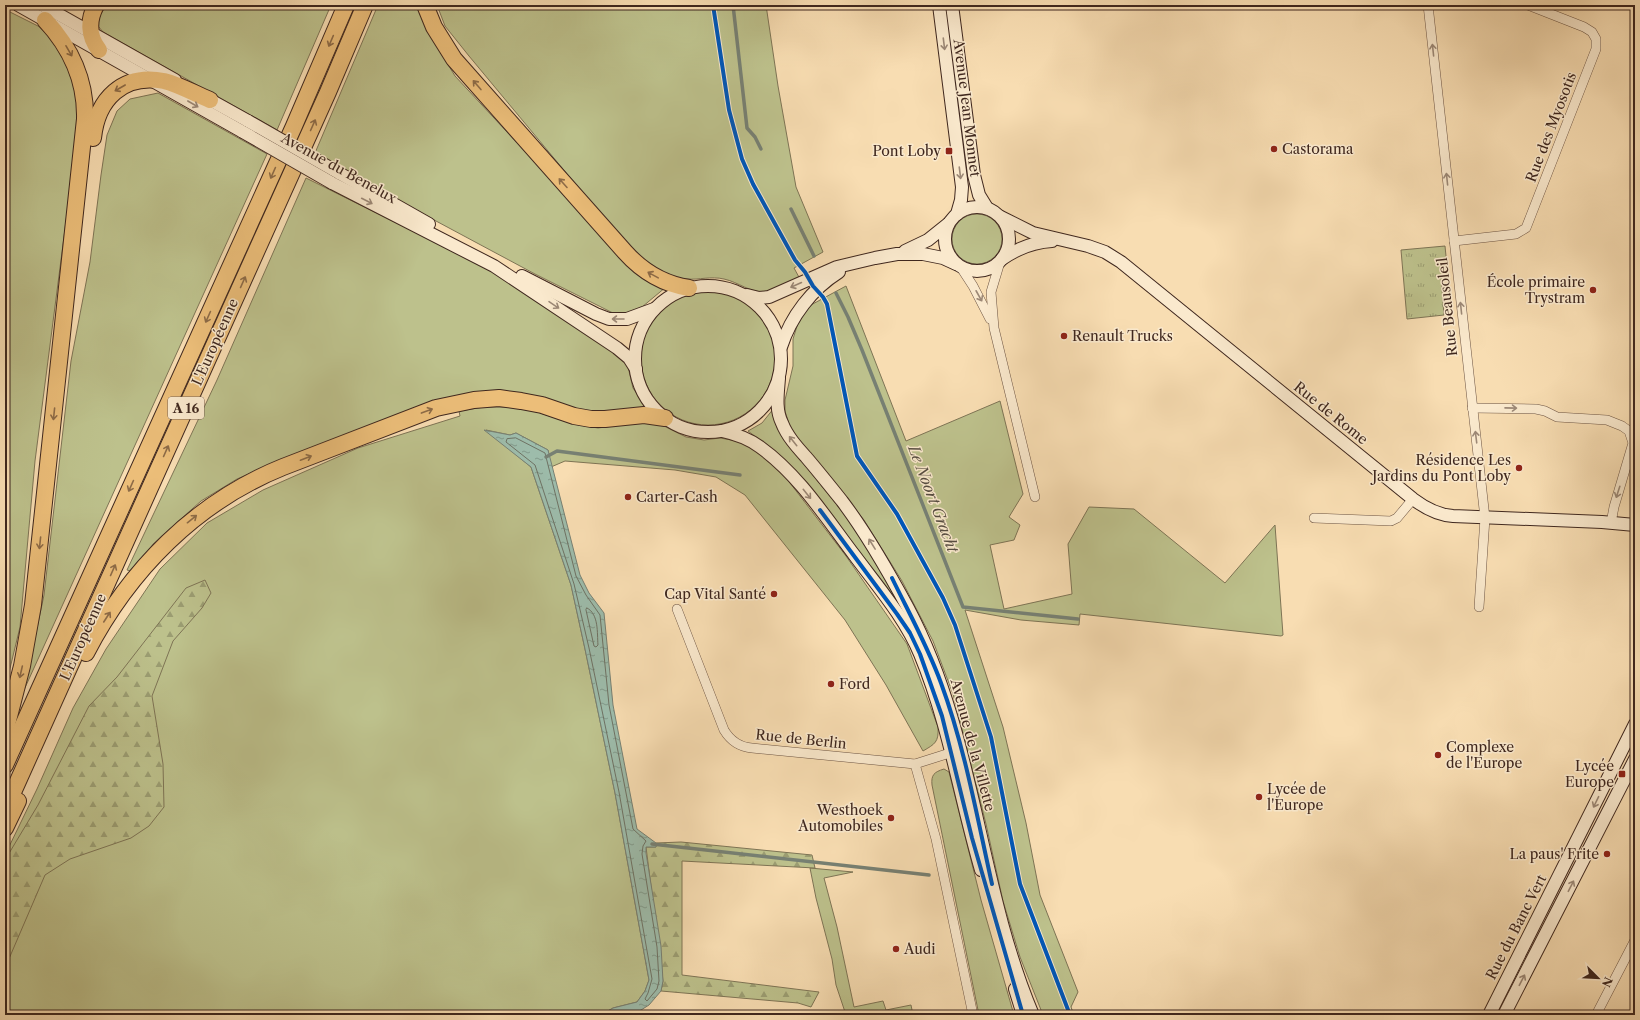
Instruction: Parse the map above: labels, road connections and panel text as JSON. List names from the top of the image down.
{
  "streets": {
    "highway": ["L'Européenne", "A 16"],
    "main road": [
      "Avenue Jean Monnet",
      "Avenue du Benelux",
      "Rue de Rome",
      "Avenue de la Villette",
      "Rue du Banc Vert"
    ],
    "street": ["Rue des Myosotis", "Rue Beausoleil", "Rue de Berlin"]
  },
  "crossings": [
    ["Avenue Jean Monnet", "Rue de Rome"],
    ["Rue des Myosotis", "Rue Beausoleil"],
    ["Rue Beausoleil", "Rue de Rome"],
    ["Rue de Berlin", "Avenue de la Villette"]
  ],
  "one_way": ["Rue Beausoleil"],
  "water": ["Le Noort Gracht"],
  "places": {
    "other": [
      "Castorama",
      "École primaire Trystram",
      "Renault Trucks",
      "Résidence Les Jardins du Pont Loby",
      "Carter-Cash",
      "Cap Vital Santé",
      "Ford",
      "Complexe de l'Europe",
      "Lycée de l'Europe",
      "Westhoek Automobiles",
      "La paus' Frite",
      "Audi"
    ],
    "transit": ["Pont Loby", "Lycée Europe"]
  },
  "north": "bottom right"
}
